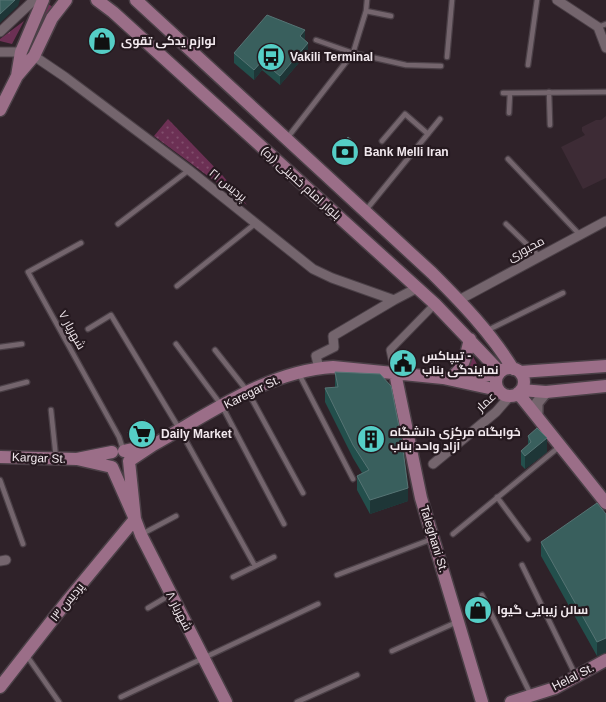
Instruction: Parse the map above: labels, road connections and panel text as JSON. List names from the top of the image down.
{
  "streets": {
    "main road": [
      "بلوار امام خمینی (ره)",
      "Karegar St.",
      "Kargar St.",
      "Taleghani St.",
      "پردیس ۱۳",
      "شهریار ۸",
      "Helal St."
    ],
    "street": ["پردیس ۲۱", "محبوری", "عمار"],
    "lane": ["شهریار ۷"]
  },
  "crossings": [
    ["بلوار امام خمینی (ره)", "محبوری"],
    ["بلوار امام خمینی (ره)", "عمار"],
    ["شهریار ۷", "Kargar St."],
    ["شهریار ۷", "شهریار ۸"],
    ["Karegar St.", "Kargar St."],
    ["Karegar St.", "Taleghani St."],
    ["Kargar St.", "شهریار ۸"],
    ["پردیس ۱۳", "شهریار ۸"]
  ],
  "places": {
    "shop": ["لوازم یدکی تقوی", "سالن زیبایی گیوا"],
    "bus stop": ["Vakili Terminal"],
    "bank": ["Bank Melli Iran"],
    "public building": ["تیپاکس - نمایندگی بناب"],
    "supermarket": ["Daily Market"],
    "building": ["خوابگاه مرکزی دانشگاه آزاد واحد بناب"]
  }
}
